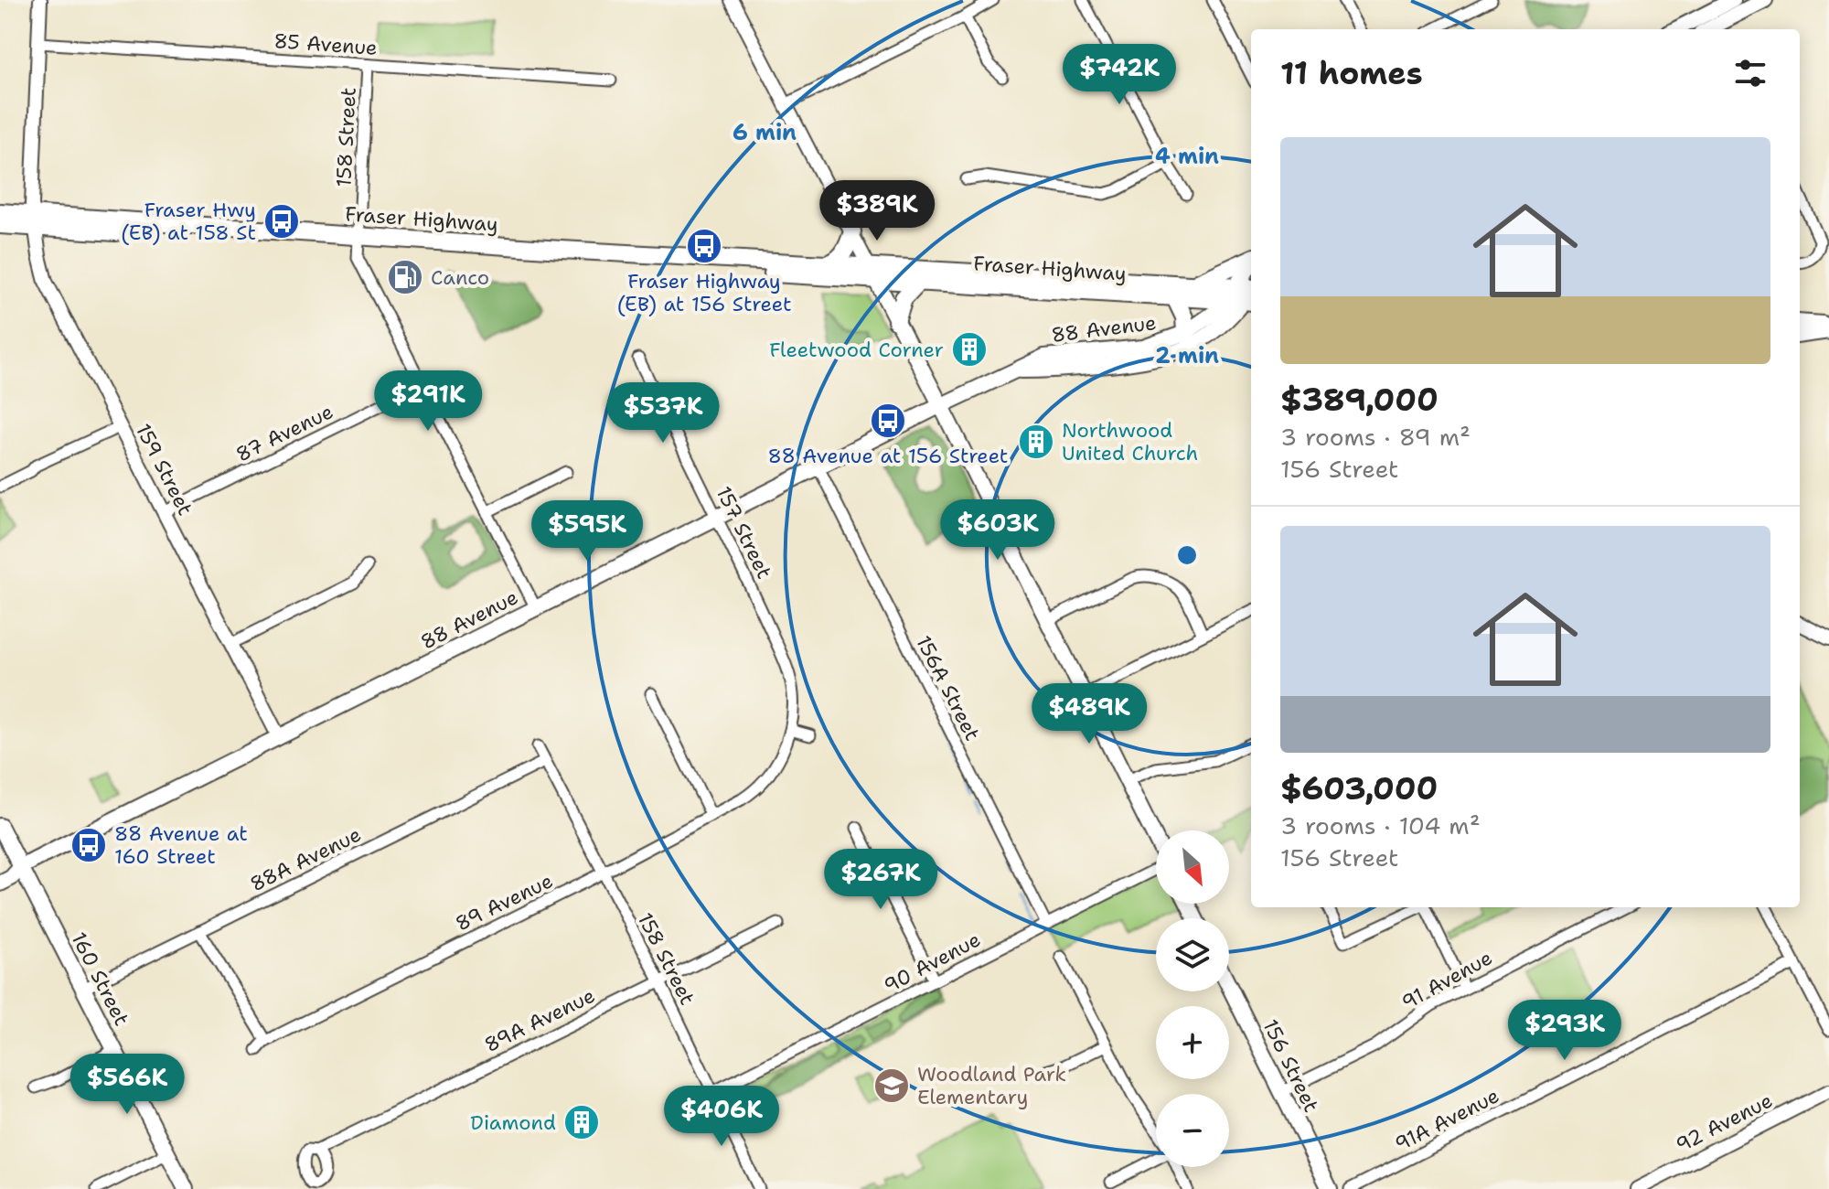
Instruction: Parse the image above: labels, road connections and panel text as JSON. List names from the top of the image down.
{
  "streets": {
    "main road": [
      "Fraser Highway",
      "88 Avenue",
      "160 Street",
      "156 Street"
    ],
    "street": [
      "85 Avenue",
      "158 Street",
      "87 Avenue",
      "159 Street",
      "157 Street",
      "156A Street",
      "88A Avenue",
      "89 Avenue",
      "90 Avenue",
      "91 Avenue",
      "89A Avenue",
      "91A Avenue",
      "92 Avenue"
    ]
  },
  "crossings": [
    ["85 Avenue", "158 Street"],
    ["85 Avenue", "159 Street"],
    ["158 Street", "Fraser Highway"],
    ["158 Street", "88 Avenue"],
    ["158 Street", "87 Avenue"],
    ["158 Street", "88A Avenue"],
    ["158 Street", "89 Avenue"],
    ["158 Street", "90 Avenue"],
    ["158 Street", "89A Avenue"],
    ["Fraser Highway", "88 Avenue"],
    ["Fraser Highway", "159 Street"],
    ["88 Avenue", "159 Street"],
    ["88 Avenue", "157 Street"],
    ["88 Avenue", "156A Street"],
    ["88 Avenue", "160 Street"],
    ["87 Avenue", "159 Street"],
    ["157 Street", "89 Avenue"],
    ["156A Street", "90 Avenue"],
    ["88A Avenue", "160 Street"],
    ["91 Avenue", "156 Street"]
  ],
  "places": {
    "bus stop": [
      "Fraser Hwy (EB) at 158 St",
      "Fraser Highway (EB) at 156 Street",
      "88 Avenue at 156 Street",
      "88 Avenue at 160 Street"
    ],
    "fuel station": ["Canco"],
    "building": ["Fleetwood Corner", "Northwood United Church", "Diamond"],
    "school or university": ["Woodland Park Elementary"]
  },
  "north": "bottom right",
  "page": {
    "heading": "11 homes",
    "price": [
      "$742K",
      "$389K",
      "$291K",
      "$537K",
      "$603K",
      "$595K",
      "$489K",
      "$267K",
      "$293K",
      "$566K",
      "$406K"
    ],
    "list": [
      {
        "name": "$389,000",
        "note": "3 rooms · 89 m² · 156 Street"
      },
      {
        "name": "$603,000",
        "note": "3 rooms · 104 m² · 156 Street"
      }
    ],
    "map_buttons": ["+", "−"]
  },
  "rings": ["6 min", "4 min", "2 min"]
}
